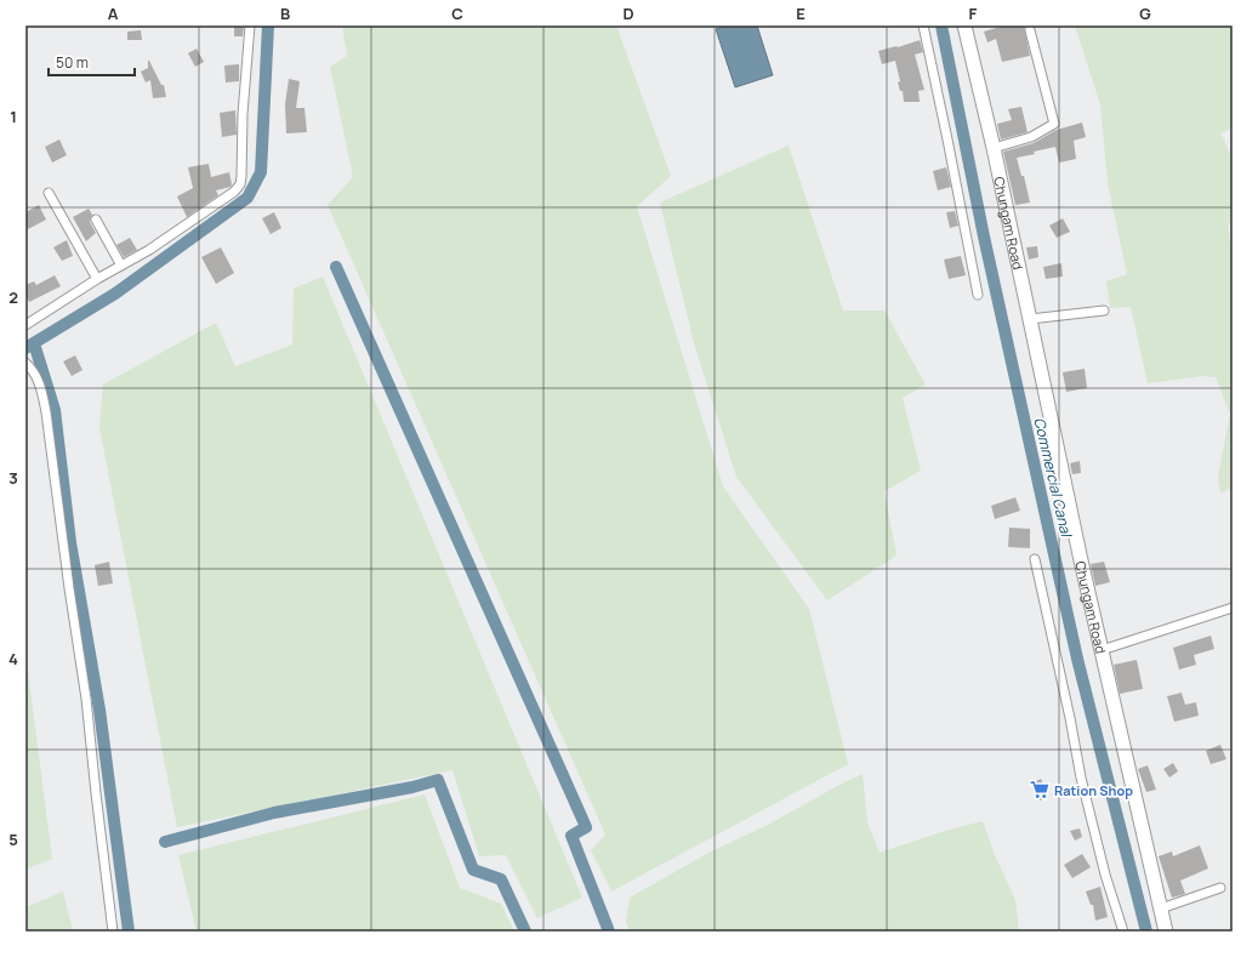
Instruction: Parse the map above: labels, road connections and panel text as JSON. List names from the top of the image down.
{
  "streets": {
    "main road": ["Chungam Road"]
  },
  "water": ["Commercial Canal"],
  "places": {
    "supermarket": ["Ration Shop"]
  },
  "scale_bar": "50 m",
  "grid": {
    "columns": [
      "A",
      "B",
      "C",
      "D",
      "E",
      "F",
      "G"
    ],
    "rows": [
      "1",
      "2",
      "3",
      "4",
      "5"
    ]
  }
}
